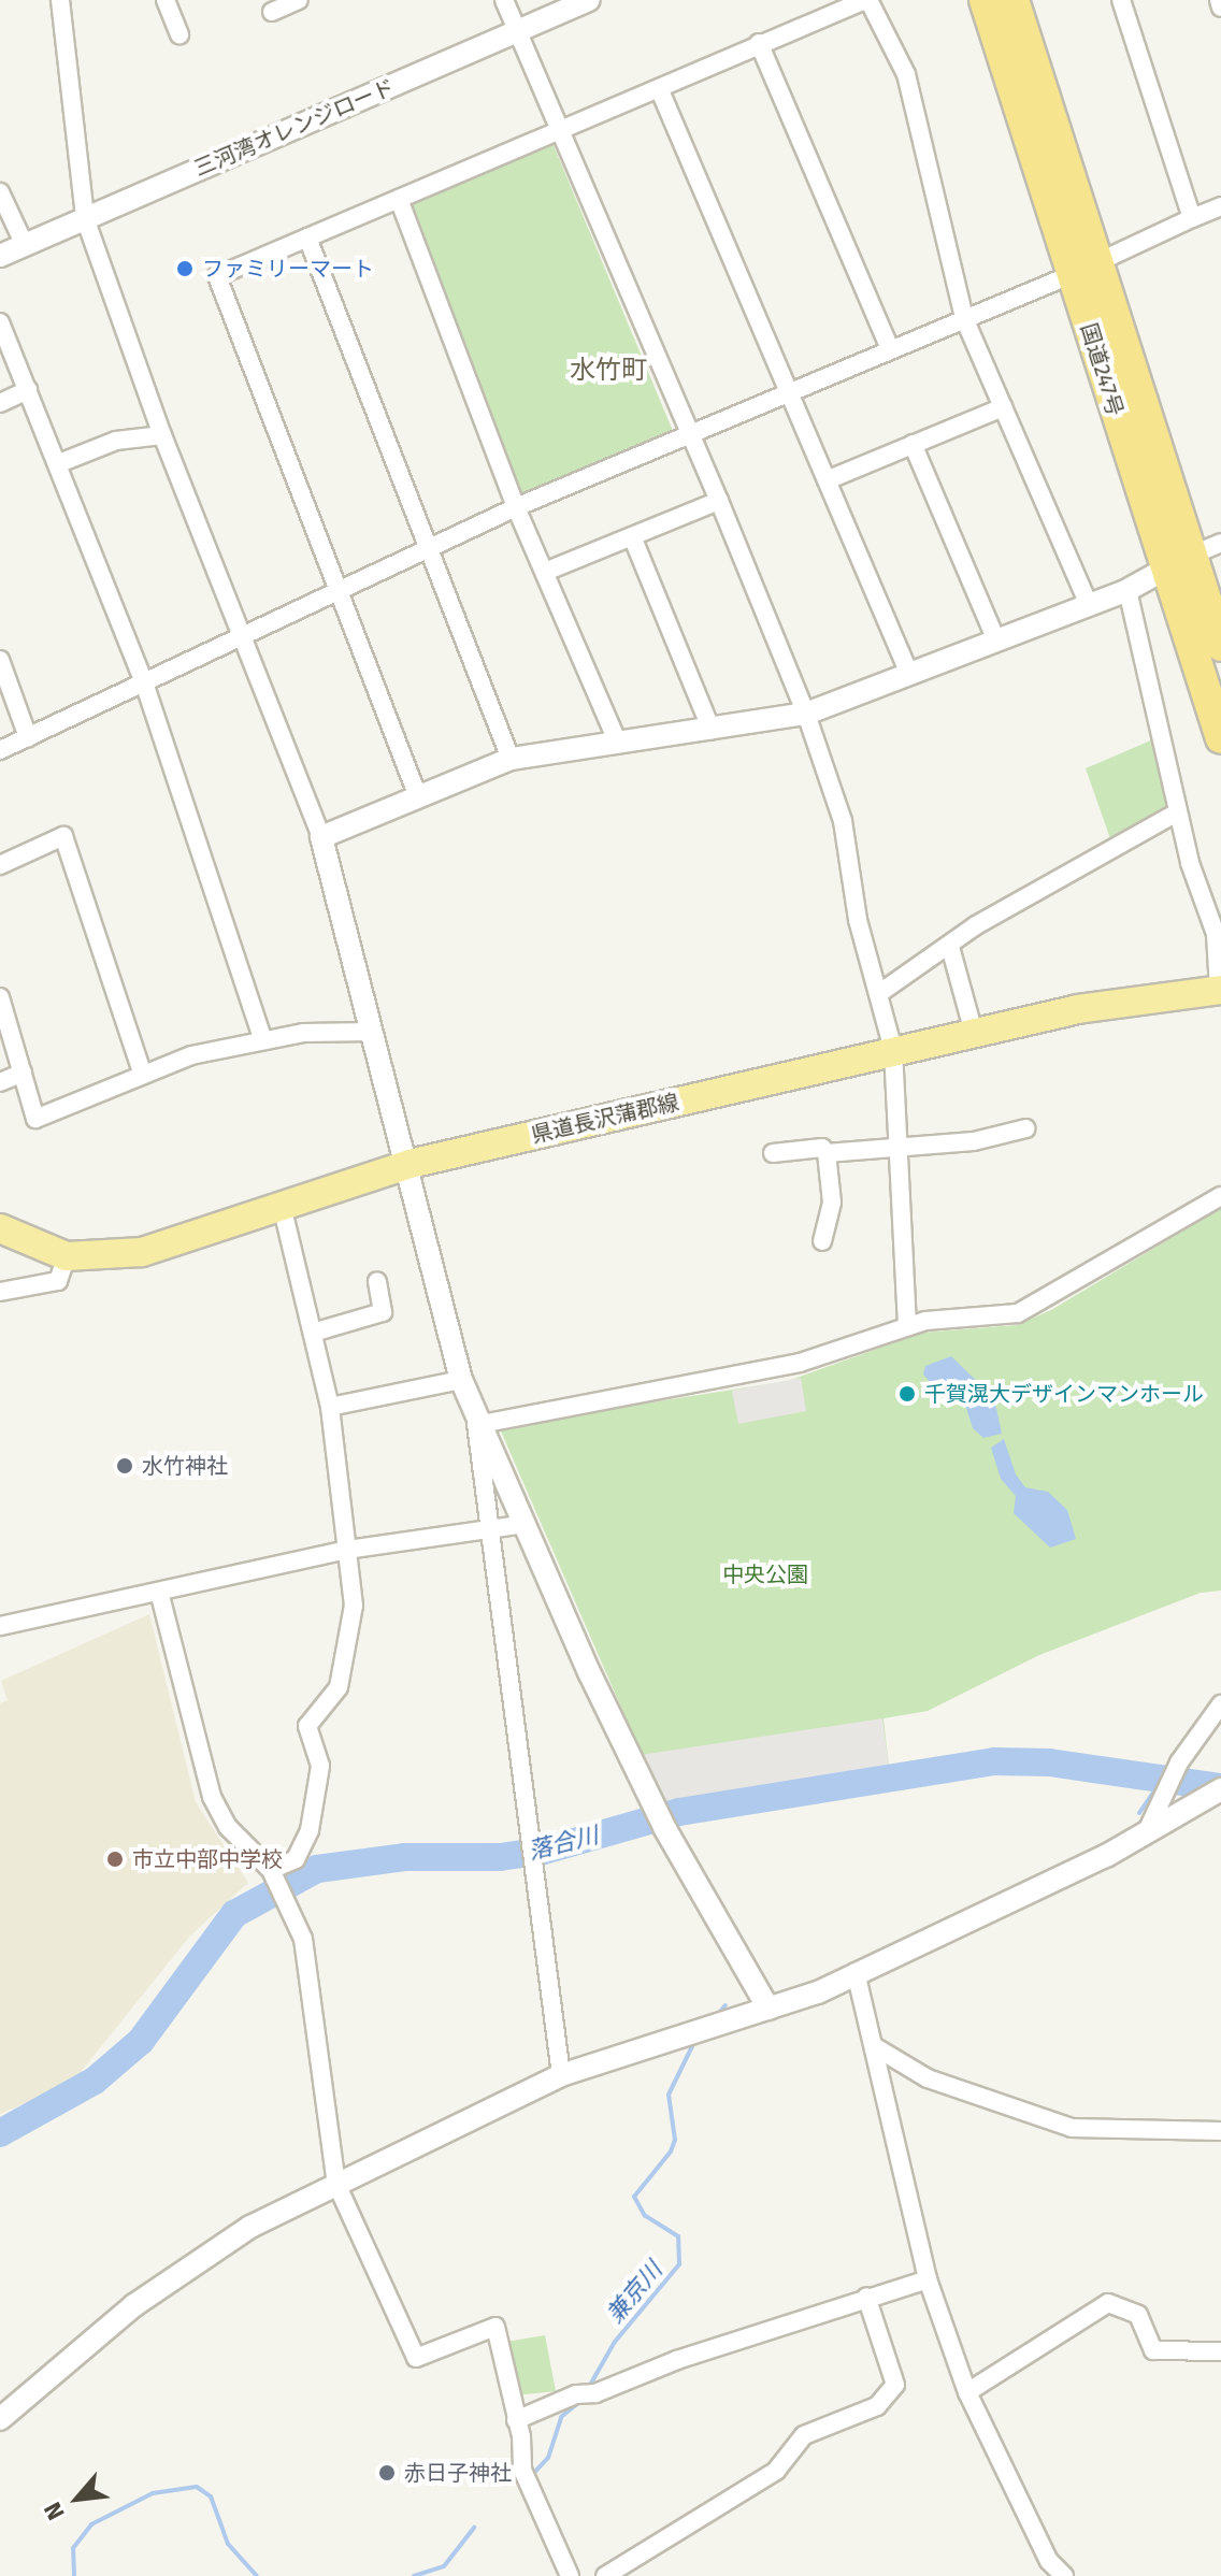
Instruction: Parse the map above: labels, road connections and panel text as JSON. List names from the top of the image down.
{
  "streets": {
    "highway": ["国道247号"],
    "main road": ["県道長沢蒲郡線"],
    "street": ["三河湾オレンジロード"]
  },
  "districts": ["水竹町"],
  "water": ["落合川", "兼京川"],
  "parks": ["中央公園"],
  "places": [
    "ファミリーマート",
    "千賀滉大デザインマンホール",
    "水竹神社",
    "市立中部中学校",
    "赤日子神社"
  ],
  "north": "bottom left"
}
